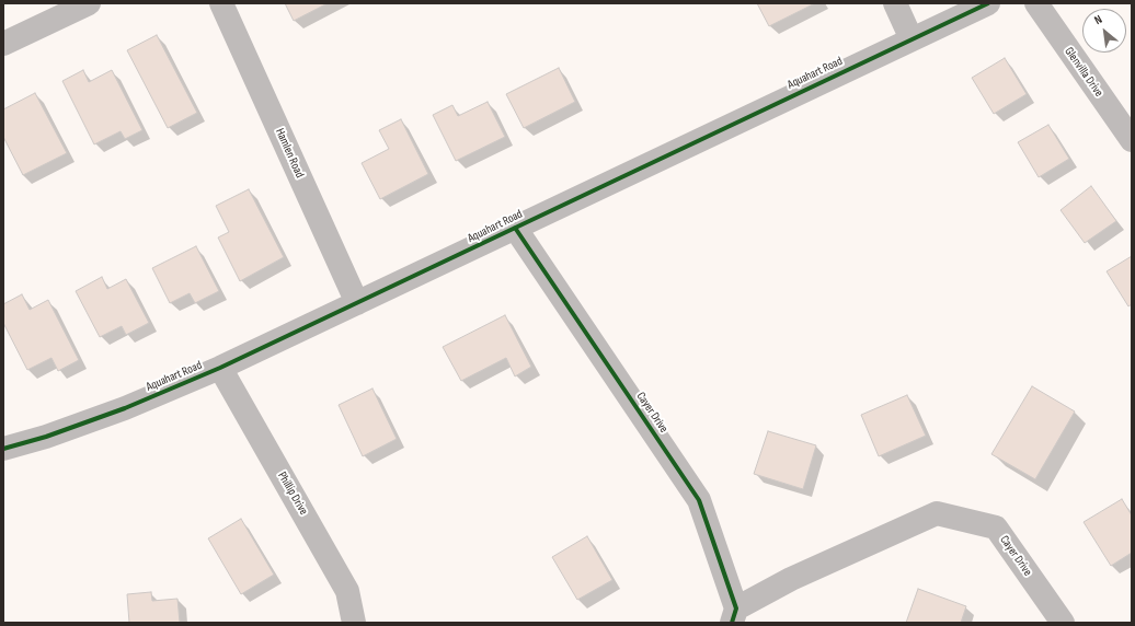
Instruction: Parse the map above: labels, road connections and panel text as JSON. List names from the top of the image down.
{
  "streets": {
    "street": [
      "Glenvilla Drive",
      "Aquahart Road",
      "Hamlen Road",
      "Cayer Drive",
      "Phillip Drive"
    ]
  },
  "crossings": [
    ["Aquahart Road", "Hamlen Road"],
    ["Aquahart Road", "Cayer Drive"],
    ["Aquahart Road", "Phillip Drive"]
  ],
  "north": "top left"
}
